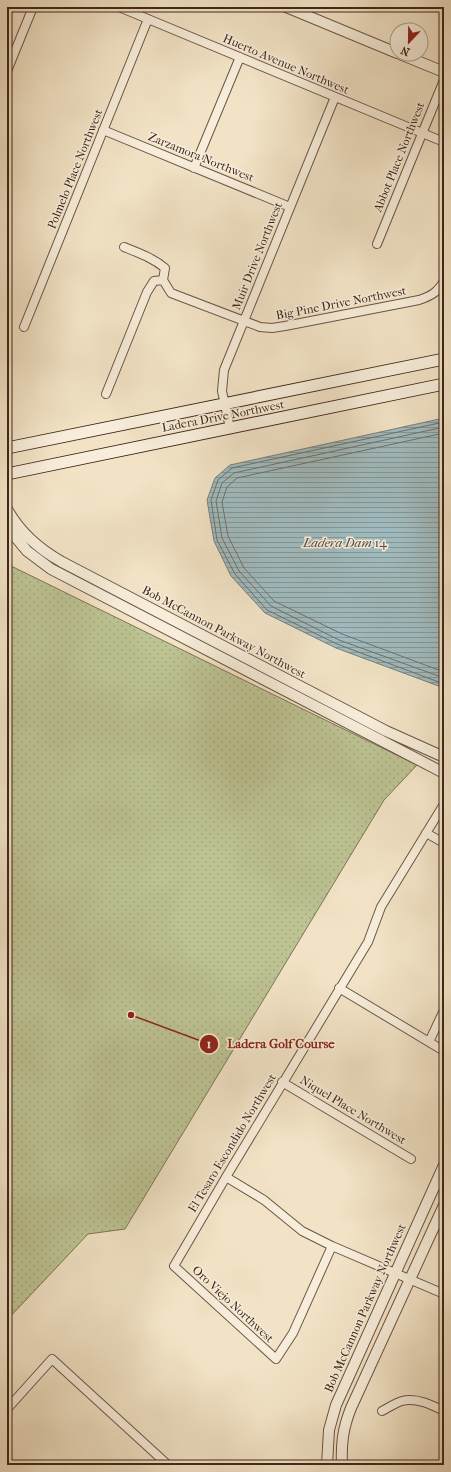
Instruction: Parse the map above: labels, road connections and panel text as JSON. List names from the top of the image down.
{
  "streets": {
    "main road": ["Ladera Drive Northwest"],
    "street": [
      "Huerto Avenue Northwest",
      "Zarzamora Northwest",
      "Abbot Place Northwest",
      "Polmelo Place Northwest",
      "Muir Drive Northwest",
      "Big Pine Drive Northwest",
      "Bob McCannon Parkway Northwest",
      "Niquel Place Northwest",
      "El Tesaro Escondido Northwest",
      "Oro Viejo Northwest"
    ]
  },
  "crossings": [
    ["Huerto Avenue Northwest", "Abbot Place Northwest"],
    ["Huerto Avenue Northwest", "Polmelo Place Northwest"],
    ["Huerto Avenue Northwest", "Muir Drive Northwest"],
    ["Zarzamora Northwest", "Polmelo Place Northwest"],
    ["Zarzamora Northwest", "Muir Drive Northwest"],
    ["Muir Drive Northwest", "Big Pine Drive Northwest"],
    ["Muir Drive Northwest", "Ladera Drive Northwest"],
    ["Niquel Place Northwest", "El Tesaro Escondido Northwest"],
    ["El Tesaro Escondido Northwest", "Oro Viejo Northwest"]
  ],
  "water": ["Ladera Dam 14"],
  "places": ["Ladera Golf Course"],
  "north": "bottom"
}
